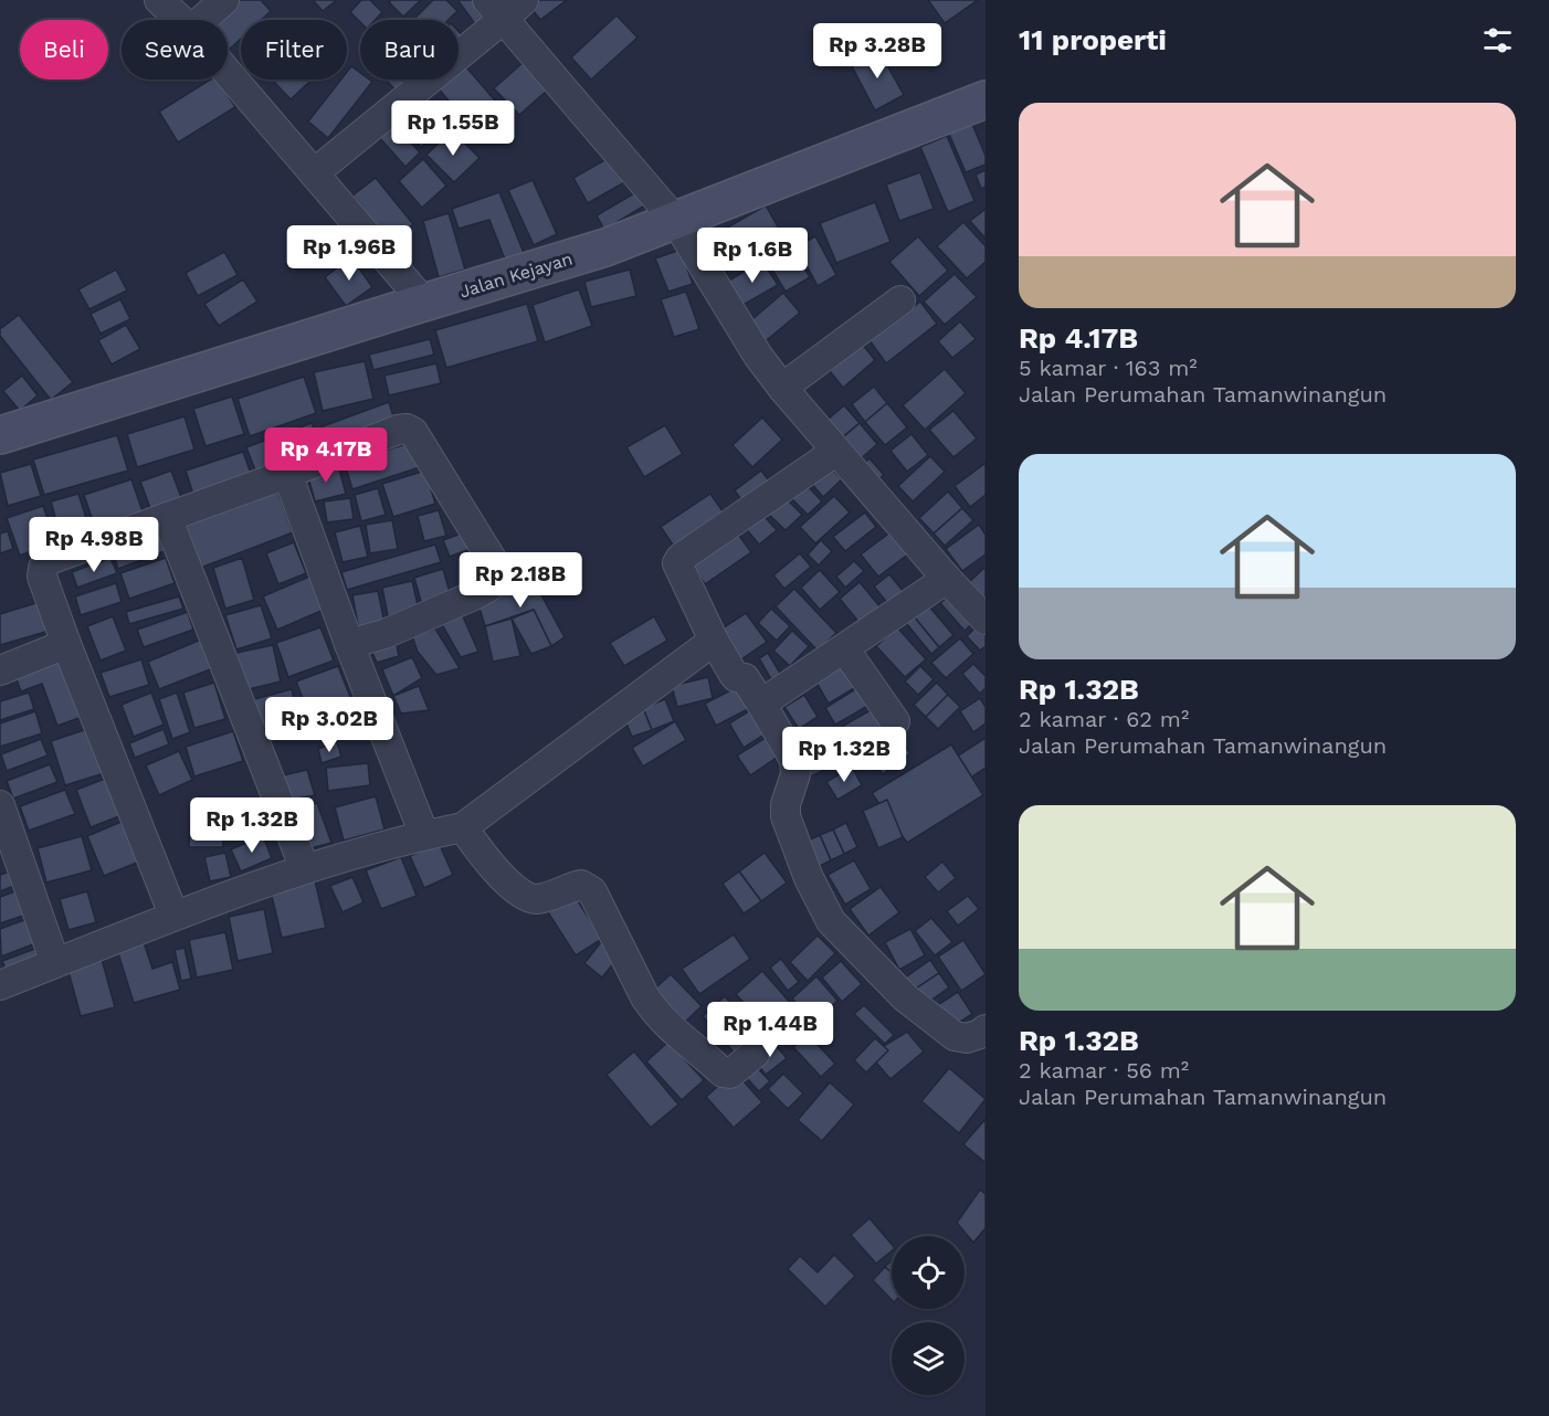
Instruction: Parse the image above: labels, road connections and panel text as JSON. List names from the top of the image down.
{
  "streets": {
    "main road": ["Jalan Kejayan"]
  },
  "page": {
    "heading": "11 properti",
    "chip": [
      "Beli",
      "Sewa",
      "Filter",
      "Baru"
    ],
    "price": [
      "Rp 3.28B",
      "Rp 1.55B",
      "Rp 1.96B",
      "Rp 1.6B",
      "Rp 4.17B",
      "Rp 4.98B",
      "Rp 2.18B",
      "Rp 3.02B",
      "Rp 1.32B",
      "Rp 1.32B",
      "Rp 1.44B"
    ],
    "list": [
      {
        "name": "Rp 4.17B",
        "note": "5 kamar · 163 m² · Jalan Perumahan Tamanwinangun"
      },
      {
        "name": "Rp 1.32B",
        "note": "2 kamar · 62 m² · Jalan Perumahan Tamanwinangun"
      },
      {
        "name": "Rp 1.32B",
        "note": "2 kamar · 56 m² · Jalan Perumahan Tamanwinangun"
      }
    ]
  }
}
